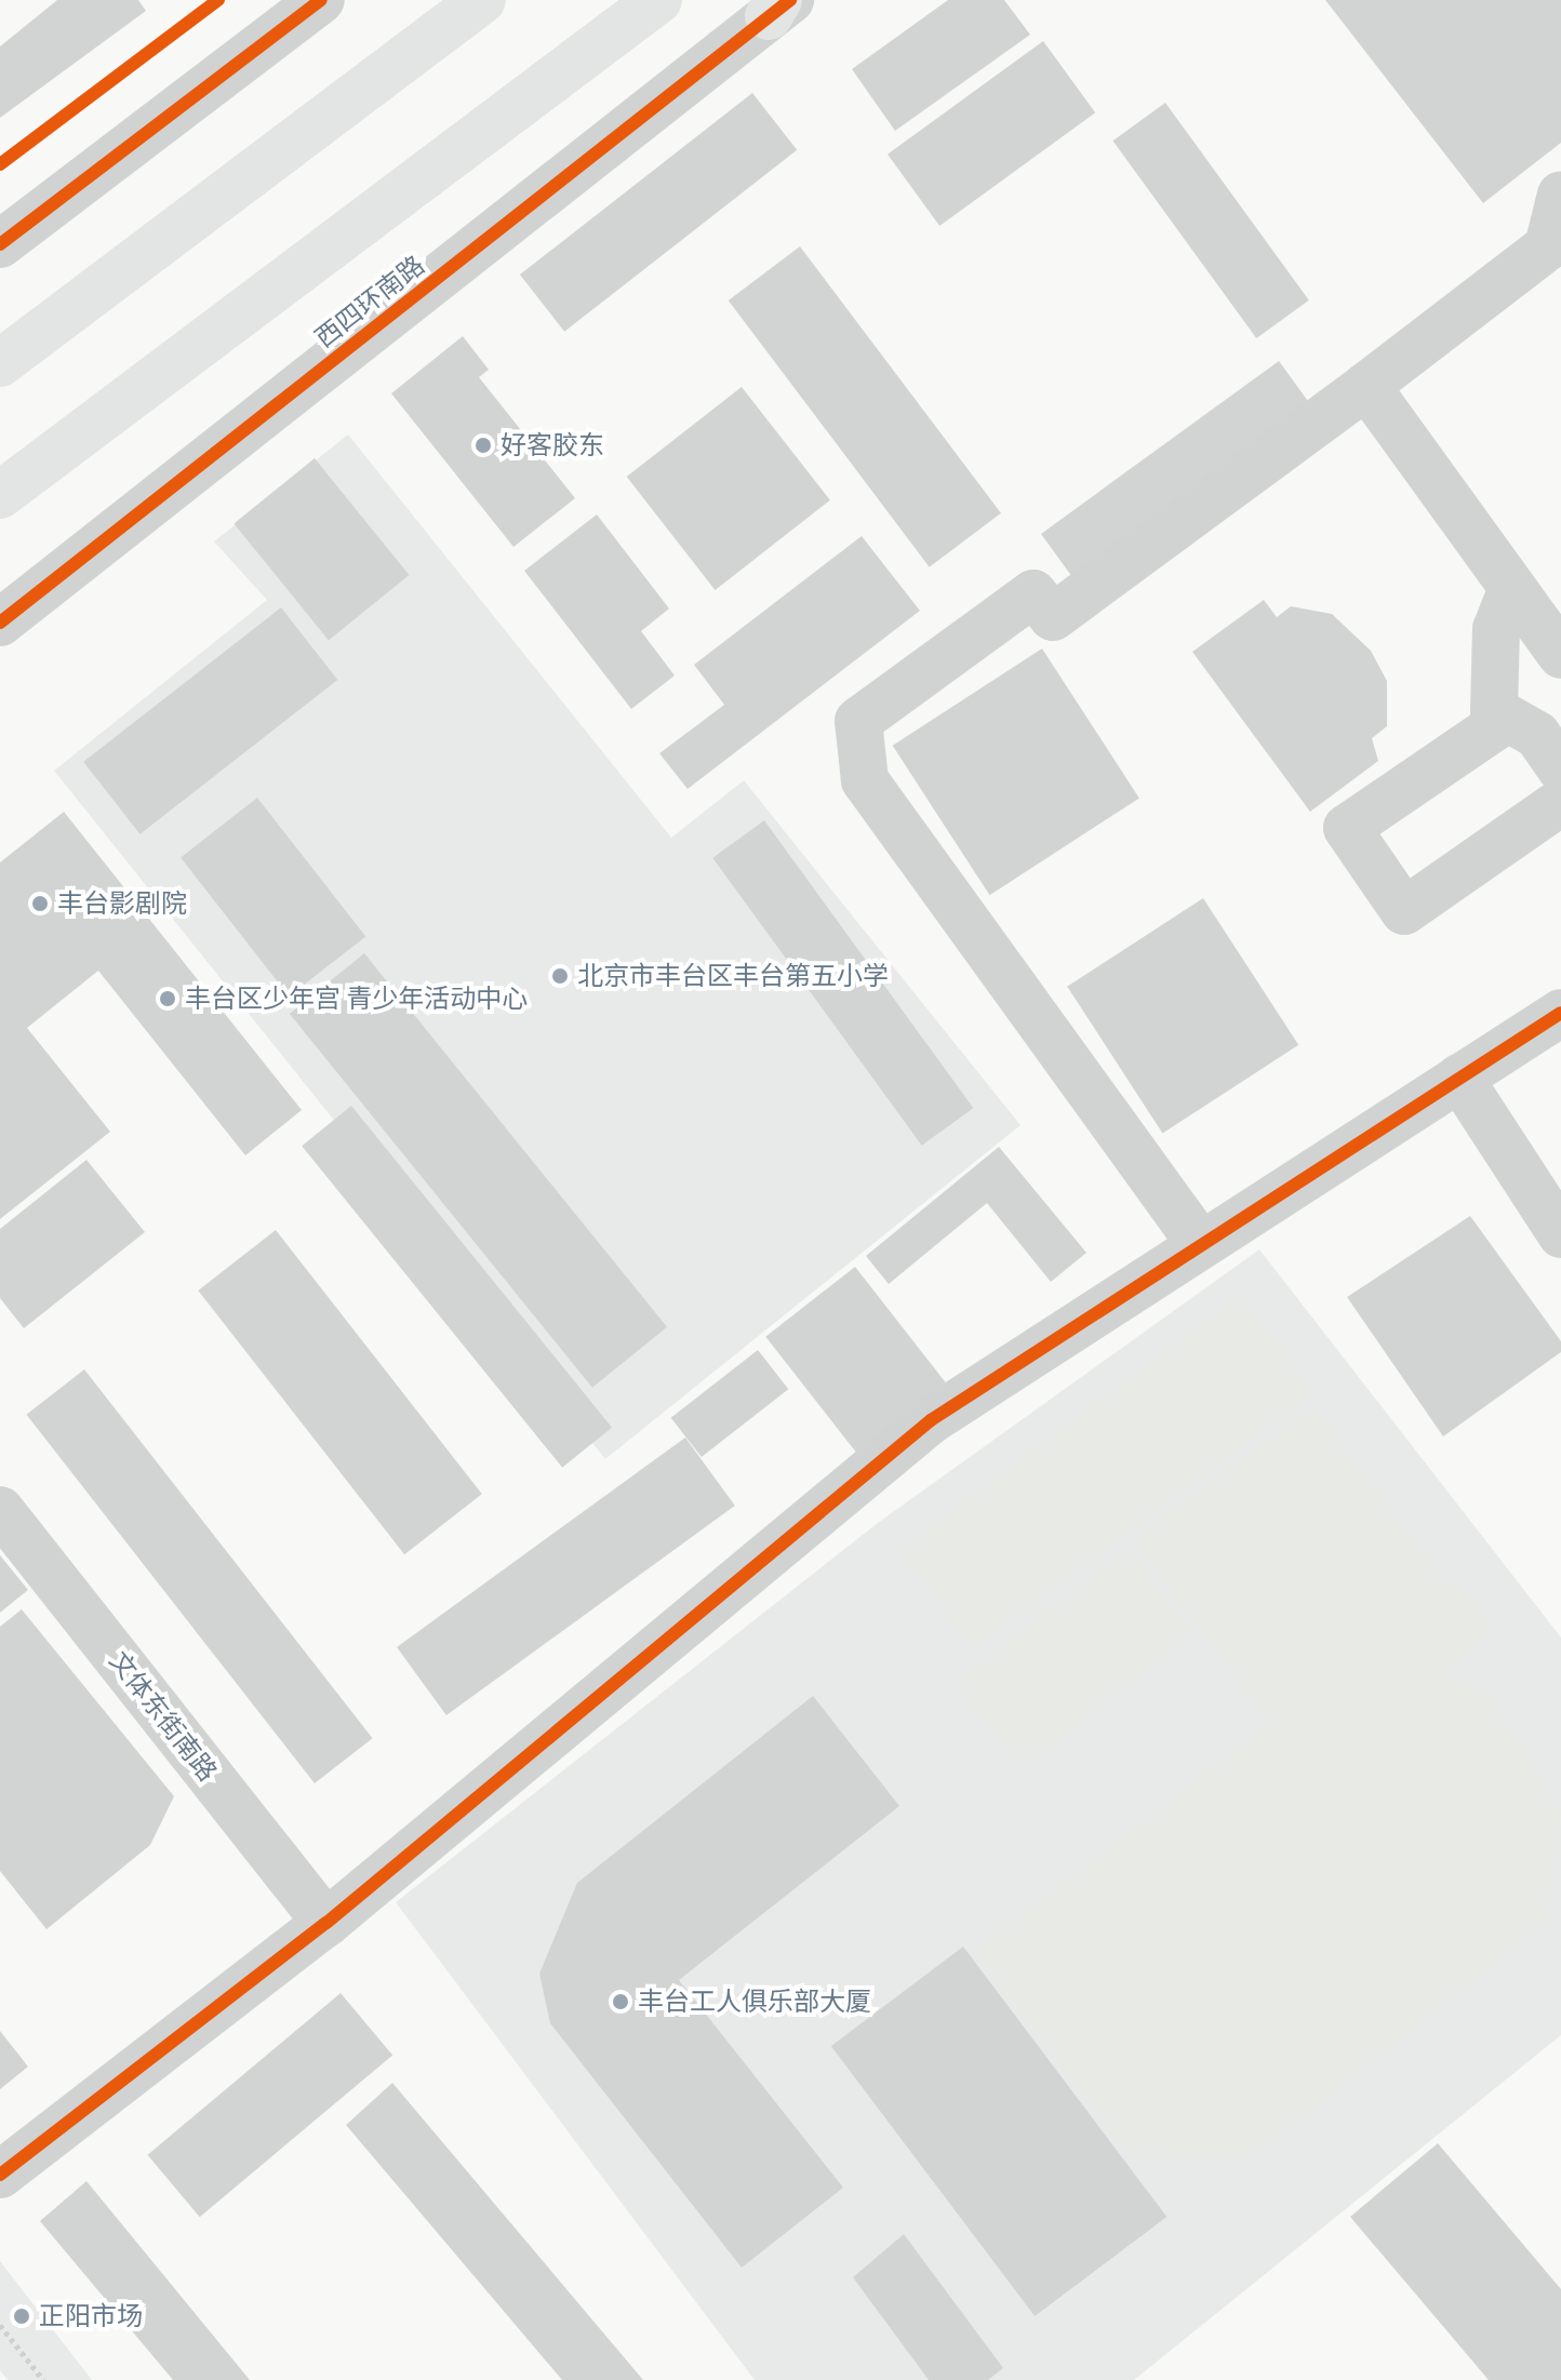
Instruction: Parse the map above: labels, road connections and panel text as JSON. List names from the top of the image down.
{
  "streets": {
    "street": ["西四环南路", "文体东街南路"]
  },
  "places": [
    "好客胶东",
    "丰台影剧院",
    "北京市丰台区丰台第五小学",
    "丰台区少年宫 青少年活动中心",
    "丰台工人俱乐部大厦",
    "正阳市场"
  ]
}
